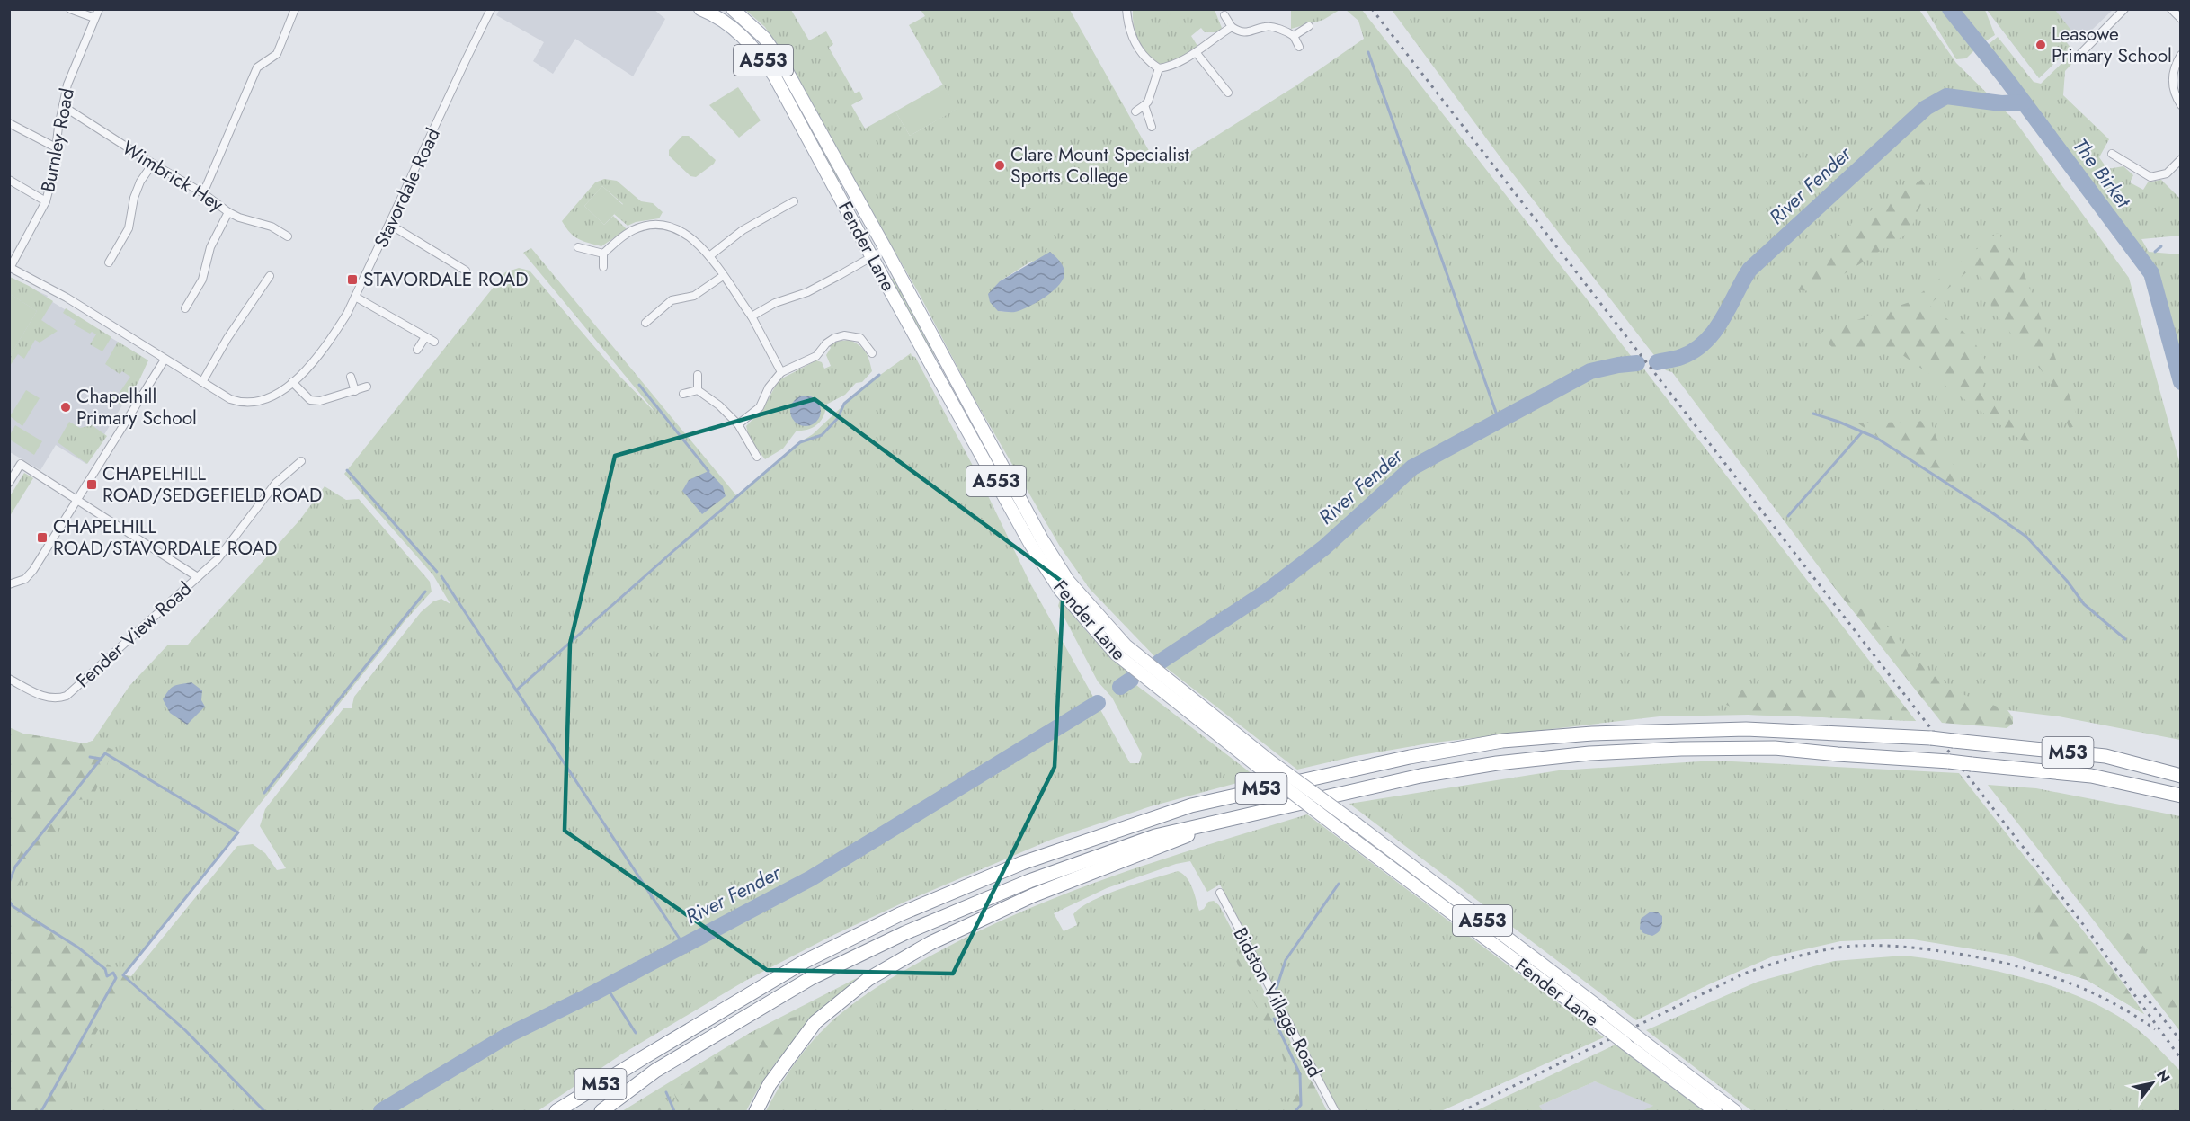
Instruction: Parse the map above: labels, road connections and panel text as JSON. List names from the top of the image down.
{
  "streets": {
    "highway": ["M53"],
    "main road": ["A553", "Fender Lane"],
    "street": [
      "Burnley Road",
      "Wimbrick Hey",
      "Stavordale Road",
      "Fender View Road",
      "Bidston Village Road"
    ]
  },
  "crossings": [
    ["Burnley Road", "Wimbrick Hey"],
    ["Burnley Road", "Stavordale Road"]
  ],
  "water": ["The Birket", "River Fender"],
  "places": {
    "other": ["Leasowe Primary School", "Clare Mount Specialist Sports College", "Chapelhill Primary School"],
    "transit": ["STAVORDALE ROAD", "CHAPELHILL ROAD/SEDGEFIELD ROAD", "CHAPELHILL ROAD/STAVORDALE ROAD"]
  },
  "north": "top right"
}
